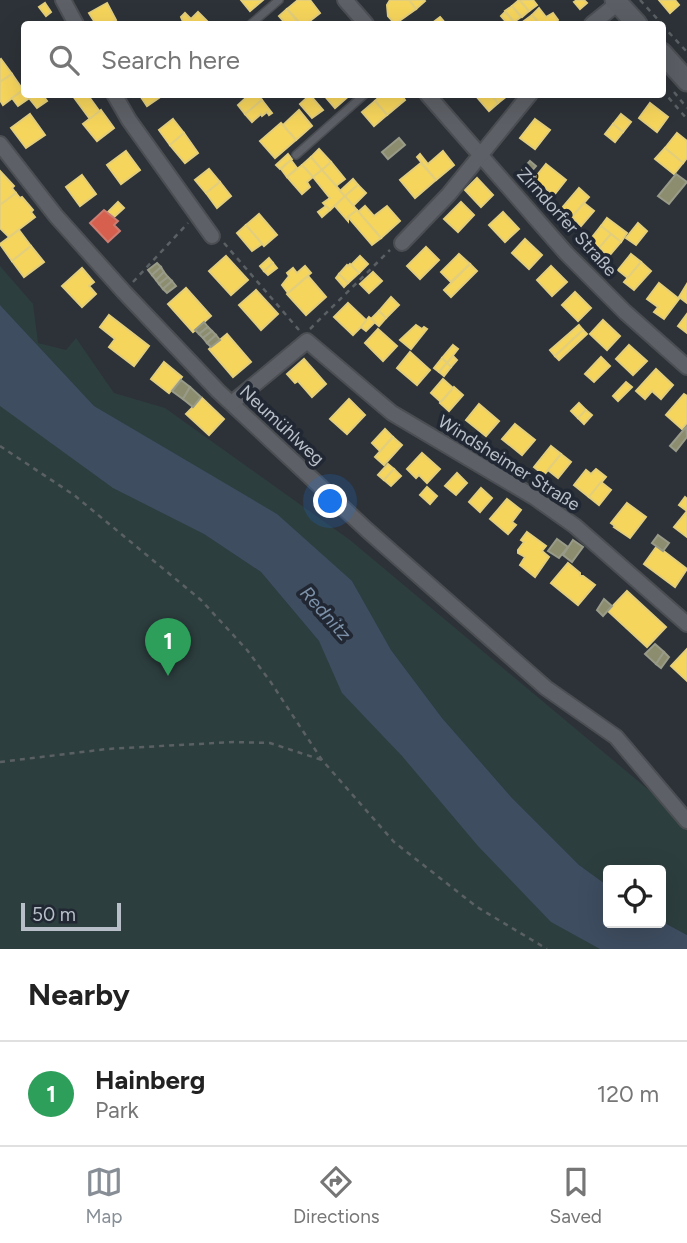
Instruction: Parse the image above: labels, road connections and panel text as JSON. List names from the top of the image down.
{
  "streets": {
    "street": ["Zirndorfer Straße", "Neumühlweg", "Windsheimer Straße"]
  },
  "crossings": [
    ["Neumühlweg", "Windsheimer Straße"]
  ],
  "water": ["Rednitz"],
  "scale_bar": "50 m",
  "page": {
    "search": "Search here",
    "pins": "1",
    "scale": "50 m",
    "heading": "Nearby",
    "list": [
      {
        "mark": "1",
        "name": "Hainberg",
        "note": "Park",
        "value": "120 m"
      }
    ],
    "nav": ["Map", "Directions", "Saved"]
  }
}
